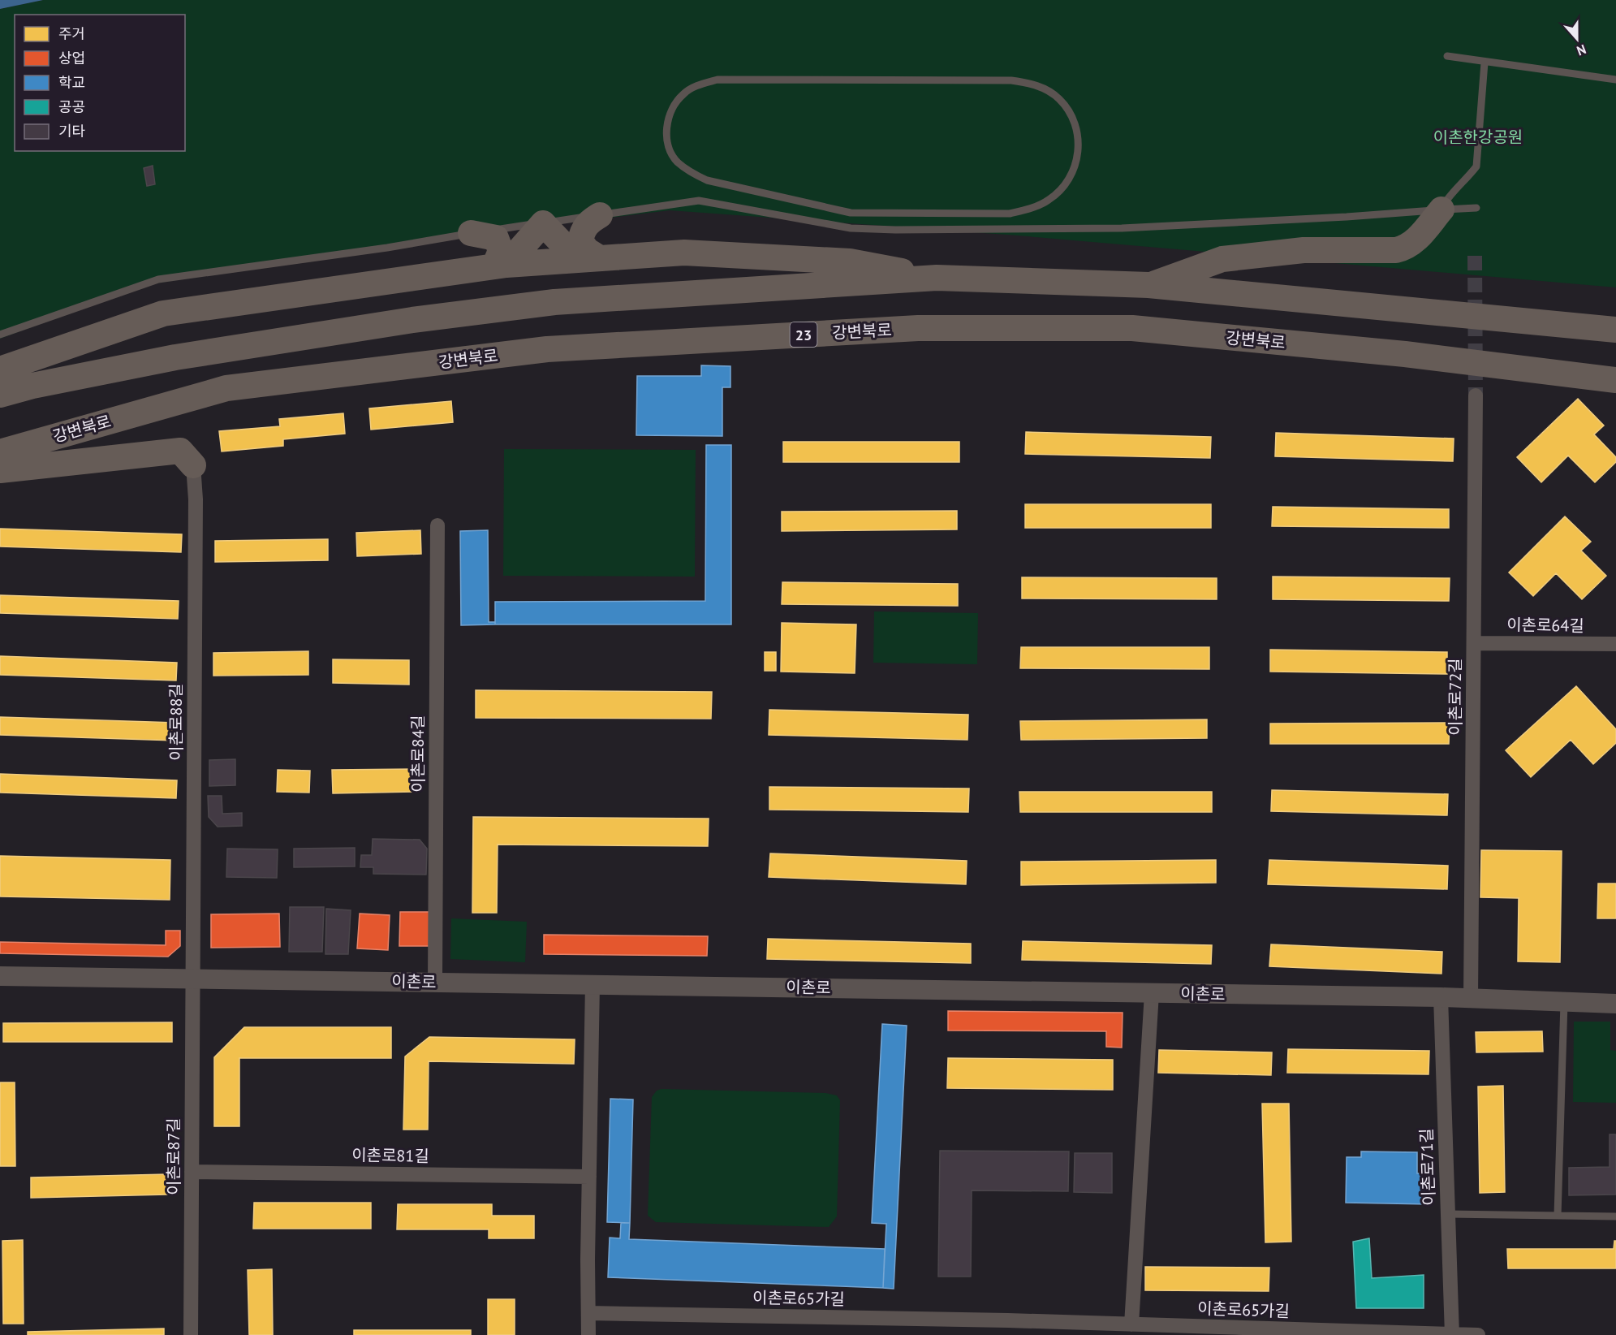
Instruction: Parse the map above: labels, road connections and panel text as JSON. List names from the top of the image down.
{
  "streets": {
    "highway": ["강변북로", "23"],
    "street": [
      "이촌로64길",
      "이촌로72길",
      "이촌로88길",
      "이촌로84길",
      "이촌로",
      "이촌로81길",
      "이촌로87길",
      "이촌로71길",
      "이촌로65가길"
    ]
  },
  "crossings": [
    ["이촌로64길", "이촌로72길"],
    ["이촌로72길", "이촌로"],
    ["이촌로88길", "이촌로"],
    ["이촌로88길", "이촌로87길"],
    ["이촌로84길", "이촌로"],
    ["이촌로", "이촌로87길"],
    ["이촌로", "이촌로71길"],
    ["이촌로81길", "이촌로87길"],
    ["이촌로71길", "이촌로65가길"]
  ],
  "parks": ["이촌한강공원"],
  "legend": [
    "주거",
    "상업",
    "학교",
    "공공",
    "기타"
  ],
  "north": "bottom"
}
